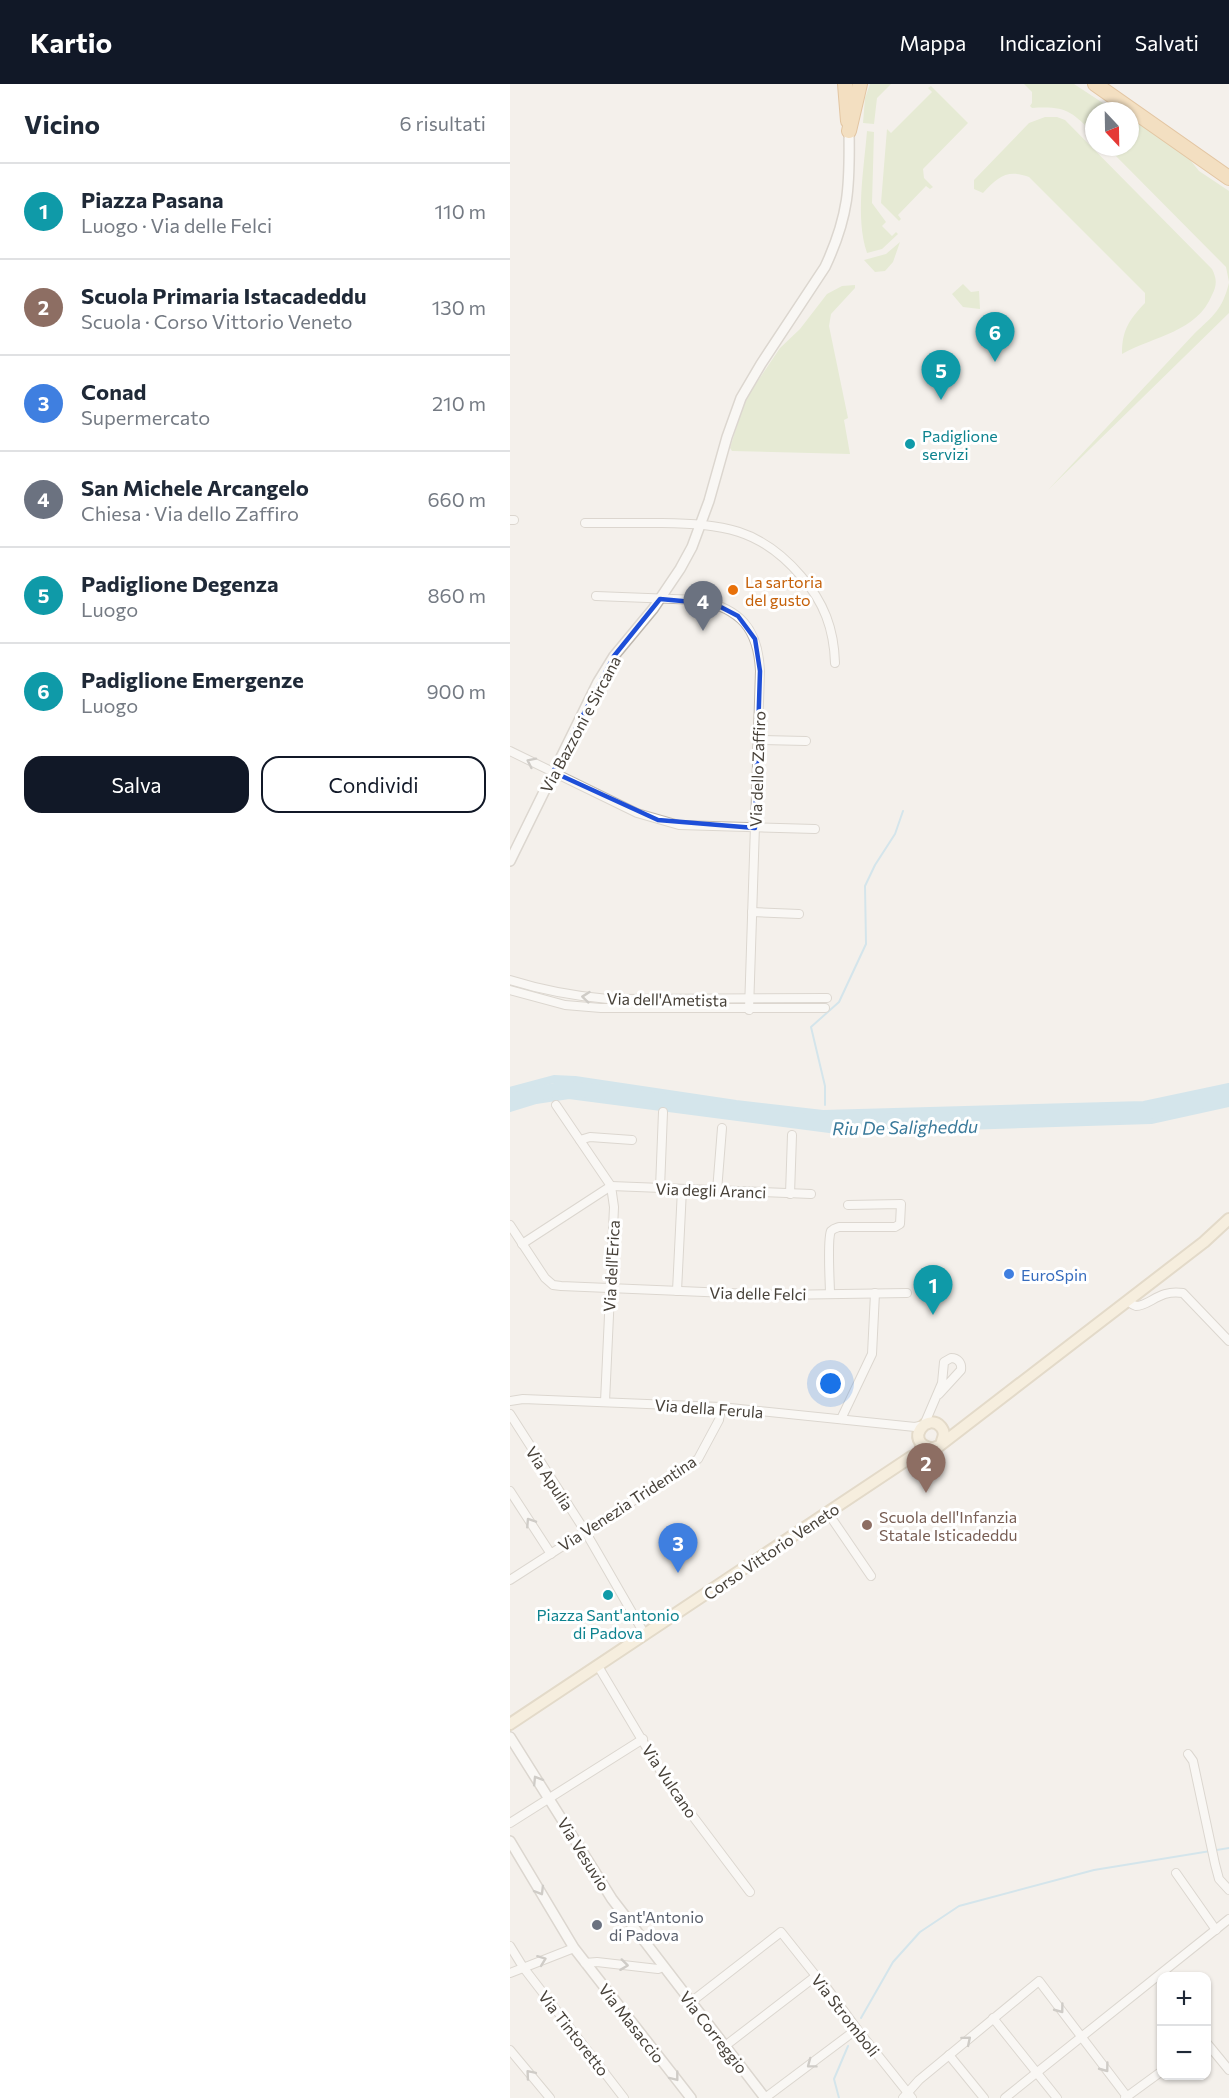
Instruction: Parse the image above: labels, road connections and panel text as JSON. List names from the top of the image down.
{
  "streets": {
    "main road": ["Corso Vittorio Veneto"],
    "street": [
      "Via Bazzoni e Sircana",
      "Via dello Zaffiro",
      "Via dell'Ametista",
      "Via degli Aranci",
      "Via dell'Erica",
      "Via delle Felci",
      "Via della Ferula",
      "Via Apulia",
      "Via Venezia Tridentina",
      "Via Vulcano",
      "Via Vesuvio",
      "Via Stromboli",
      "Via Masaccio",
      "Via Correggio",
      "Via Tintoretto"
    ]
  },
  "crossings": [
    ["Via Bazzoni e Sircana", "Via dello Zaffiro"],
    ["Via dello Zaffiro", "Via dell'Ametista"],
    ["Via degli Aranci", "Via dell'Erica"],
    ["Via dell'Erica", "Via delle Felci"],
    ["Via dell'Erica", "Via della Ferula"],
    ["Via della Ferula", "Via Venezia Tridentina"],
    ["Via della Ferula", "Corso Vittorio Veneto"],
    ["Via Apulia", "Via Venezia Tridentina"],
    ["Via Apulia", "Corso Vittorio Veneto"],
    ["Corso Vittorio Veneto", "Via Vulcano"],
    ["Via Vesuvio", "Via Correggio"],
    ["Via Stromboli", "Via Correggio"]
  ],
  "one_way": ["Via Masaccio"],
  "water": ["Riu De Saligheddu"],
  "places": [
    "Padiglione servizi",
    "La sartoria del gusto",
    "EuroSpin",
    "Scuola dell'Infanzia Statale Isticadeddu",
    "Piazza Sant'antonio di Padova",
    "Sant'Antonio di Padova"
  ],
  "north": "bottom",
  "page": {
    "header": "Kartio",
    "nav": ["Mappa", "Indicazioni", "Salvati"],
    "heading": ["Vicino", "6 risultati"],
    "list": [
      {
        "mark": "1",
        "name": "Piazza Pasana",
        "note": "Luogo · Via delle Felci",
        "value": "110 m"
      },
      {
        "mark": "2",
        "name": "Scuola Primaria Istacadeddu",
        "note": "Scuola · Corso Vittorio Veneto",
        "value": "130 m"
      },
      {
        "mark": "3",
        "name": "Conad",
        "note": "Supermercato",
        "value": "210 m"
      },
      {
        "mark": "4",
        "name": "San Michele Arcangelo",
        "note": "Chiesa · Via dello Zaffiro",
        "value": "660 m"
      },
      {
        "mark": "5",
        "name": "Padiglione Degenza",
        "note": "Luogo",
        "value": "860 m"
      },
      {
        "mark": "6",
        "name": "Padiglione Emergenze",
        "note": "Luogo",
        "value": "900 m"
      }
    ],
    "pins": [
      "6",
      "5",
      "4",
      "1",
      "2",
      "3"
    ],
    "buttons": ["Salva", "Condividi"],
    "map_buttons": ["+", "−"]
  }
}
